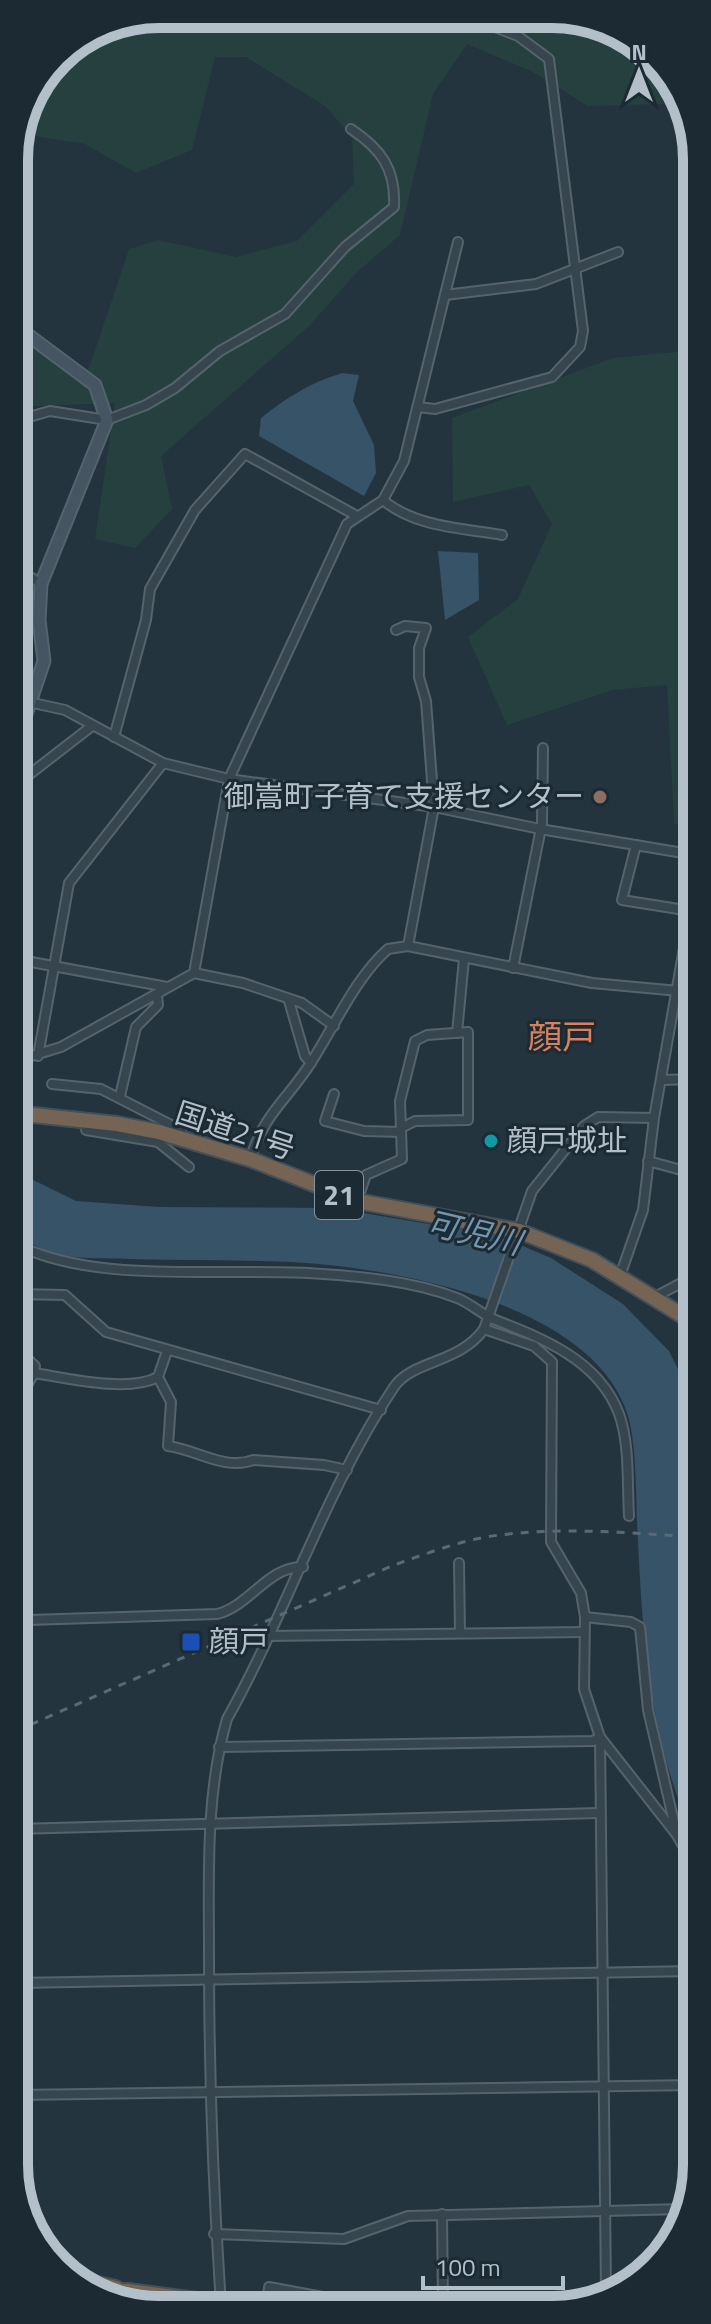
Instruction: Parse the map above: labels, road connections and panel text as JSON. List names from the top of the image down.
{
  "streets": {
    "highway": ["国道21号", "21"]
  },
  "districts": ["顔戸"],
  "water": ["可児川"],
  "places": {
    "other": ["御嵩町子育て支援センター", "顔戸城址"],
    "transit": ["顔戸"]
  },
  "scale_bar": "100 m",
  "north": "top"
}
